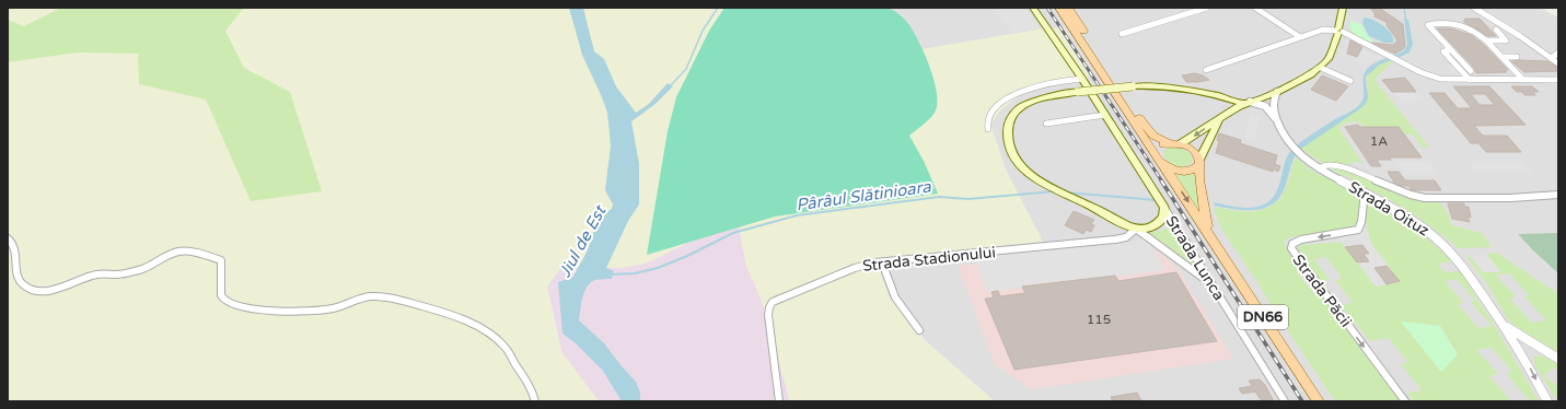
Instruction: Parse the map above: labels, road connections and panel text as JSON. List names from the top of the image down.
{
  "streets": {
    "main road": ["Strada Lunca", "DN66"],
    "street": ["Strada Oituz", "Strada Stadionului", "Strada Păcii"]
  },
  "crossings": [
    ["Strada Oituz", "Strada Păcii"]
  ],
  "water": ["Pârâul Slătinioara", "Jiul de Est"],
  "house_numbers": ["1A", "115"]
}
